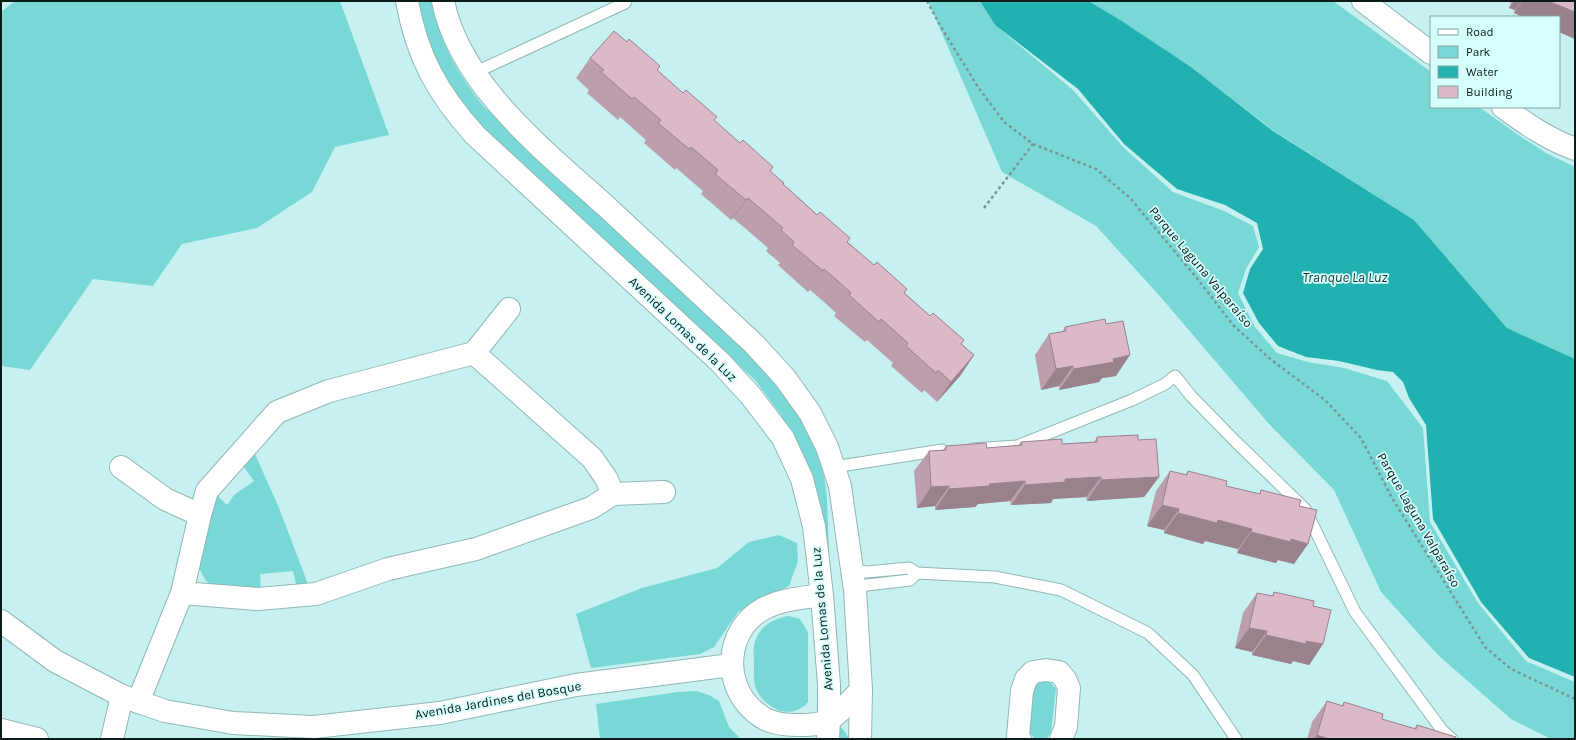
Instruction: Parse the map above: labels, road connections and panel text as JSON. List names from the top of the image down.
{
  "streets": {
    "street": ["Avenida Lomas de la Luz", "Avenida Jardines del Bosque"],
    "path": ["Parque Laguna Valparaíso"]
  },
  "water": ["Tranque La Luz"],
  "legend": [
    "Road",
    "Park",
    "Water",
    "Building"
  ]
}
